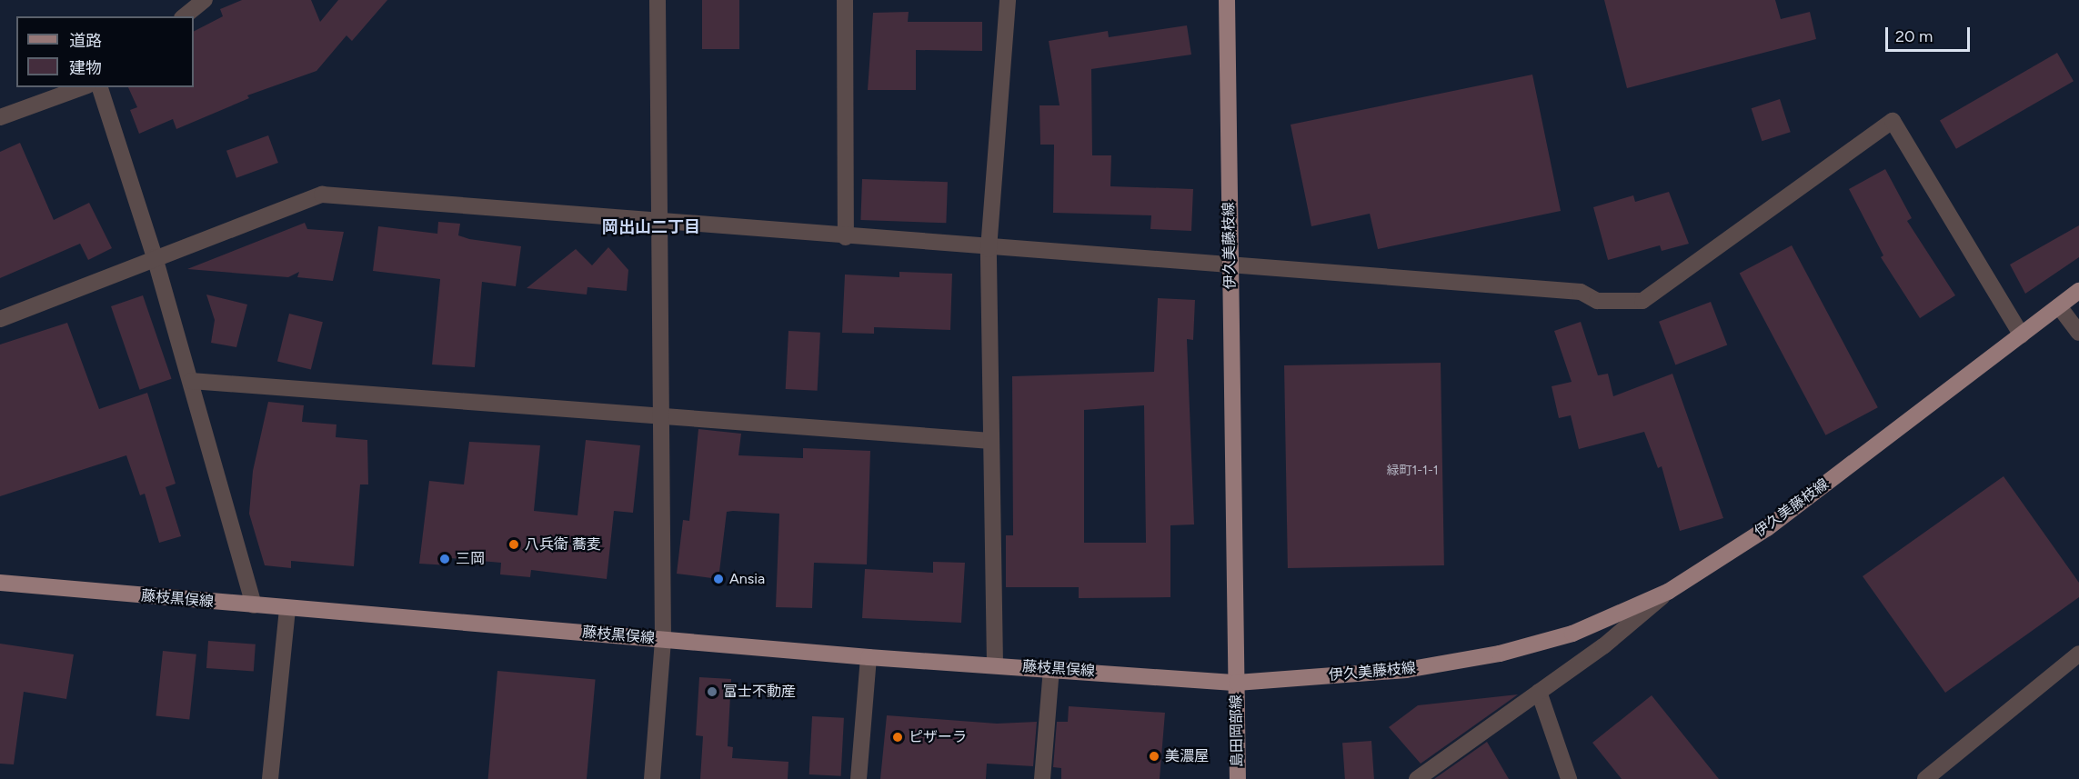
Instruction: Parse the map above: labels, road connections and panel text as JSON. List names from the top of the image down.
{
  "streets": {
    "main road": ["伊久美藤枝線", "藤枝黒俣線", "島田岡部線"]
  },
  "crossings": [
    ["伊久美藤枝線", "藤枝黒俣線"],
    ["伊久美藤枝線", "島田岡部線"],
    ["藤枝黒俣線", "島田岡部線"]
  ],
  "districts": ["岡出山二丁目"],
  "places": [
    "八兵衛 蕎麦",
    "三岡",
    "Ansia",
    "富士不動産",
    "ピザーラ",
    "美濃屋"
  ],
  "house_numbers": ["緑町1-1-1"],
  "legend": ["道路", "建物"],
  "scale_bar": "20 m"
}
